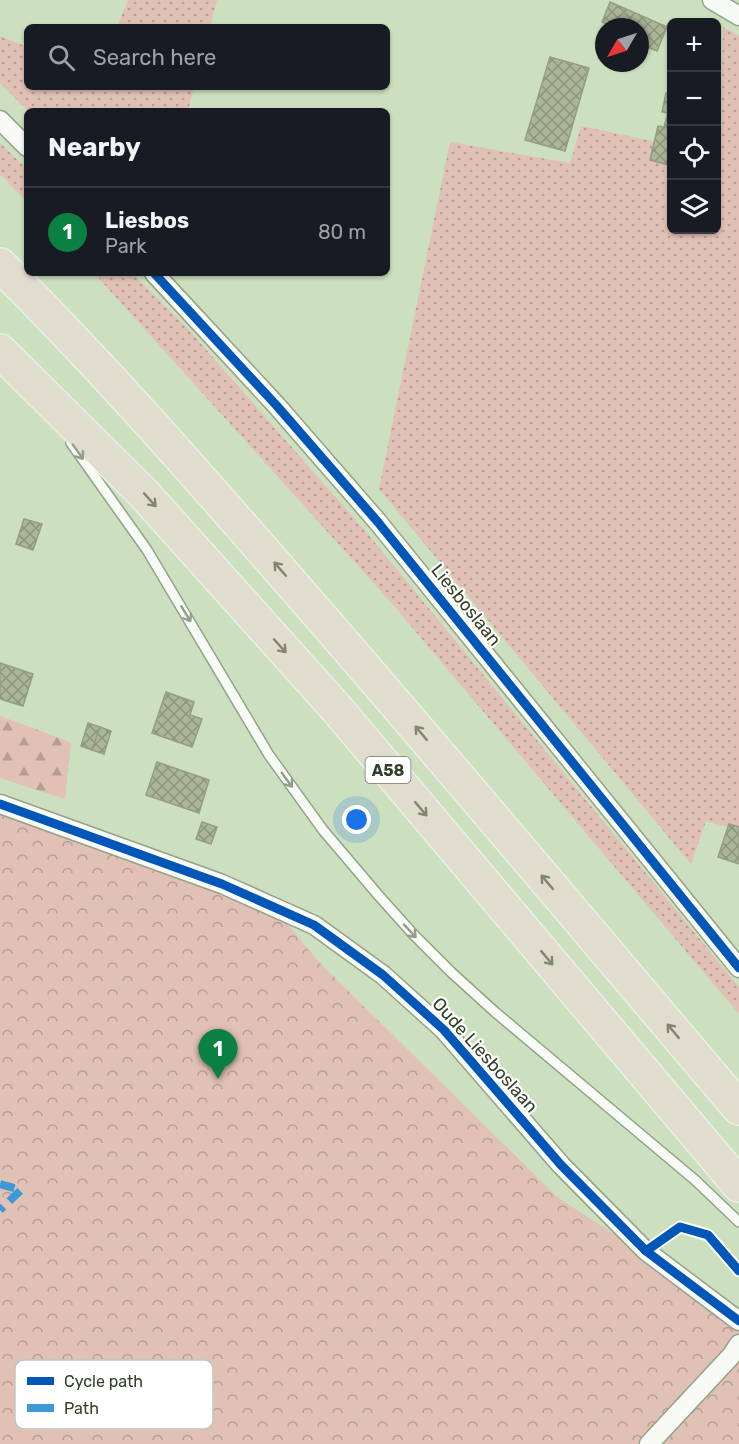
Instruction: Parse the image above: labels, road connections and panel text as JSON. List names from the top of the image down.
{
  "streets": {
    "highway": ["A58"],
    "street": ["Liesboslaan", "Oude Liesboslaan"]
  },
  "legend": ["Cycle path", "Path"],
  "north": "bottom left",
  "page": {
    "map_buttons": ["+", "−"],
    "search": "Search here",
    "heading": "Nearby",
    "list": [
      {
        "mark": "1",
        "name": "Liesbos",
        "note": "Park",
        "value": "80 m"
      }
    ],
    "pins": "1"
  }
}
